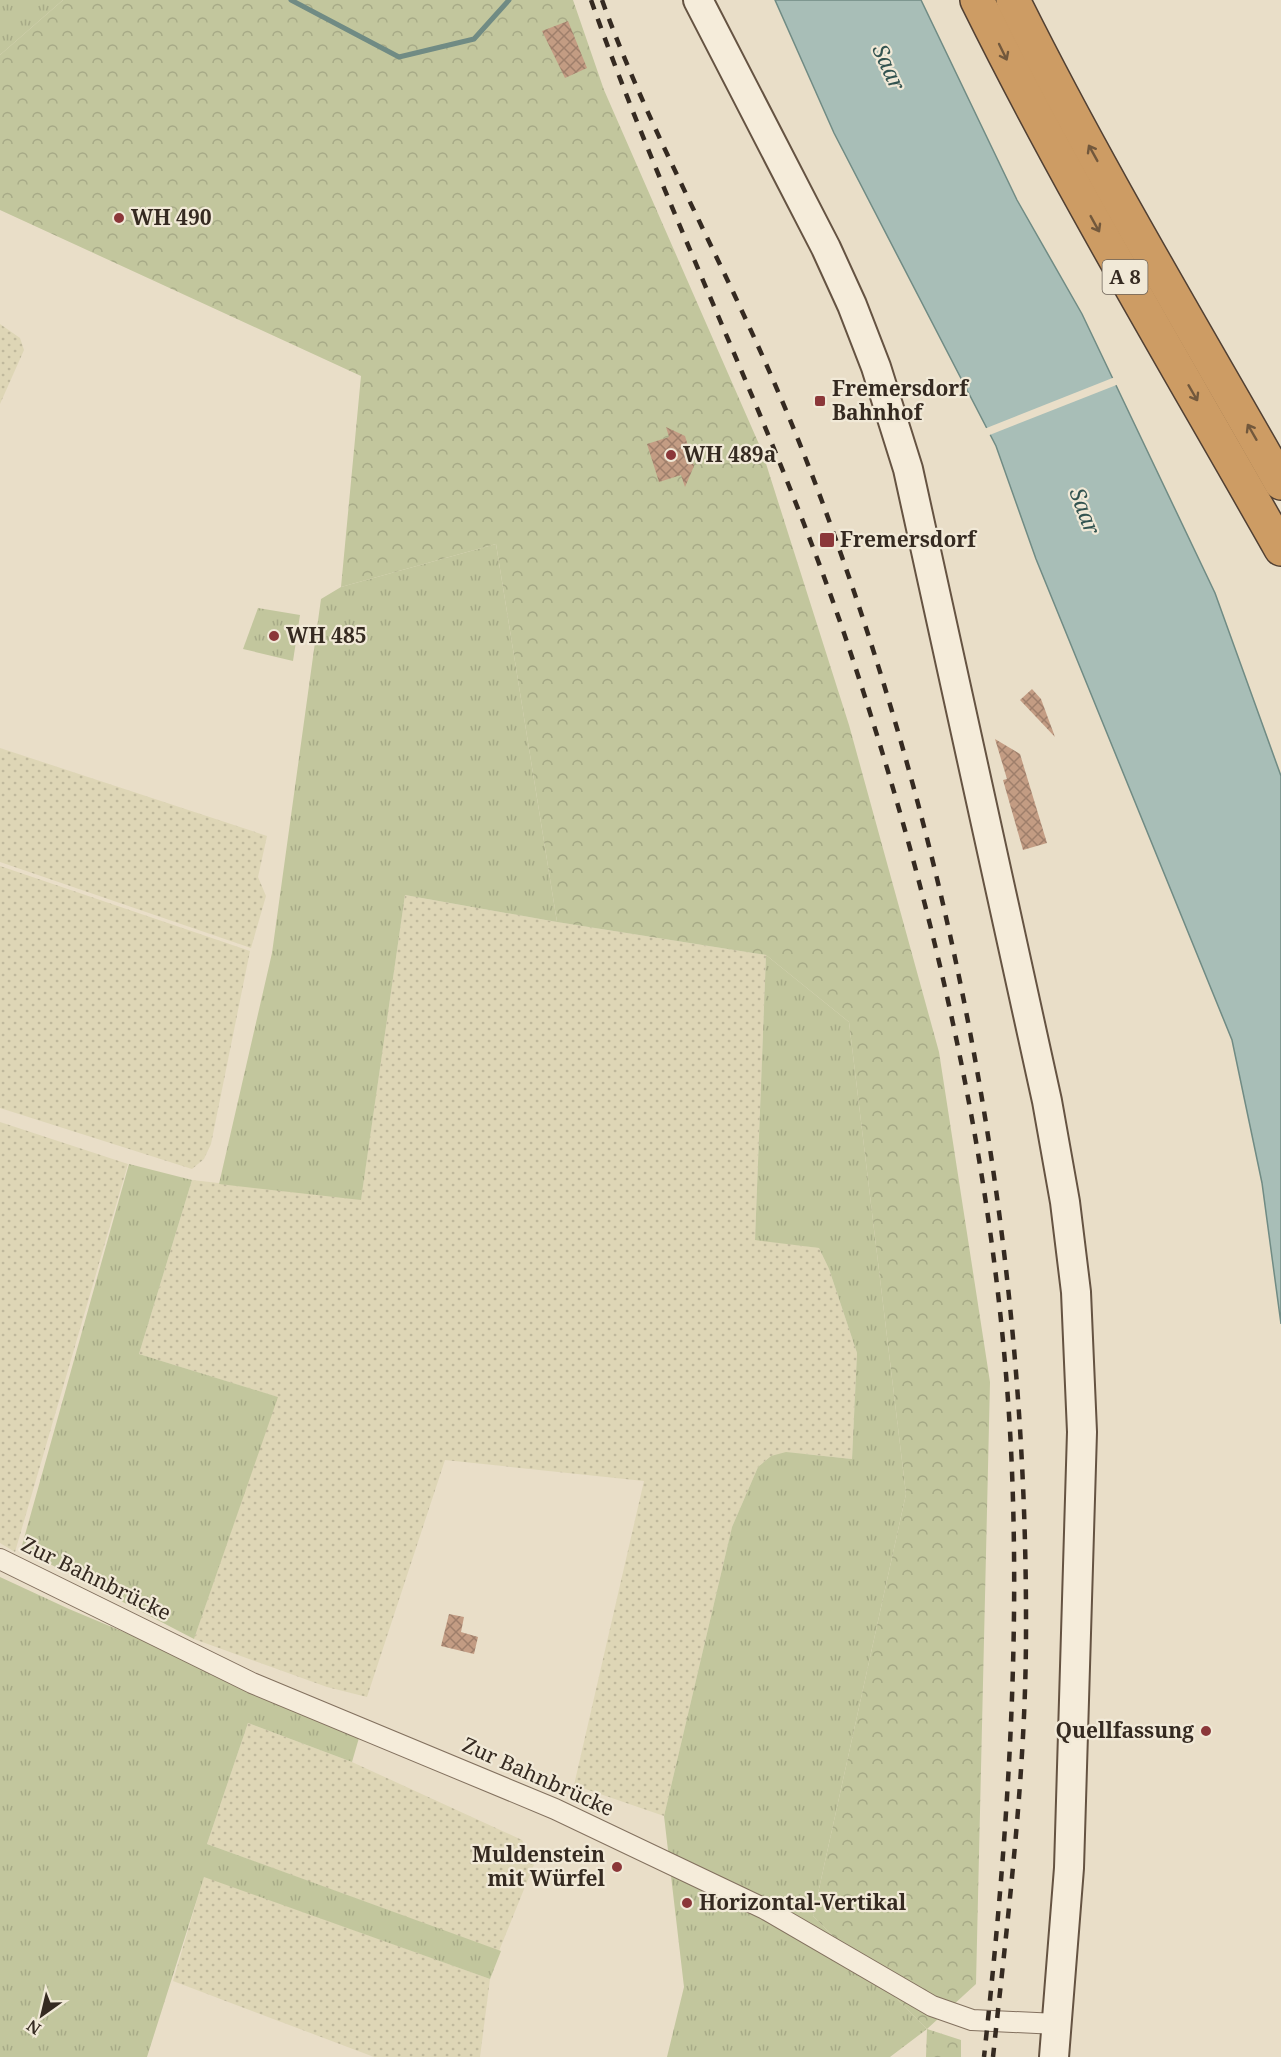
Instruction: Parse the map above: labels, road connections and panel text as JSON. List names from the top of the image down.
{
  "streets": {
    "highway": ["A 8"],
    "street": ["Zur Bahnbrücke"]
  },
  "water": ["Saar"],
  "places": {
    "other": [
      "WH 490",
      "WH 489a",
      "WH 485",
      "Quellfassung",
      "Muldenstein mit Würfel",
      "Horizontal-Vertikal"
    ],
    "transit": ["Fremersdorf Bahnhof", "Fremersdorf"]
  },
  "north": "bottom left"
}
